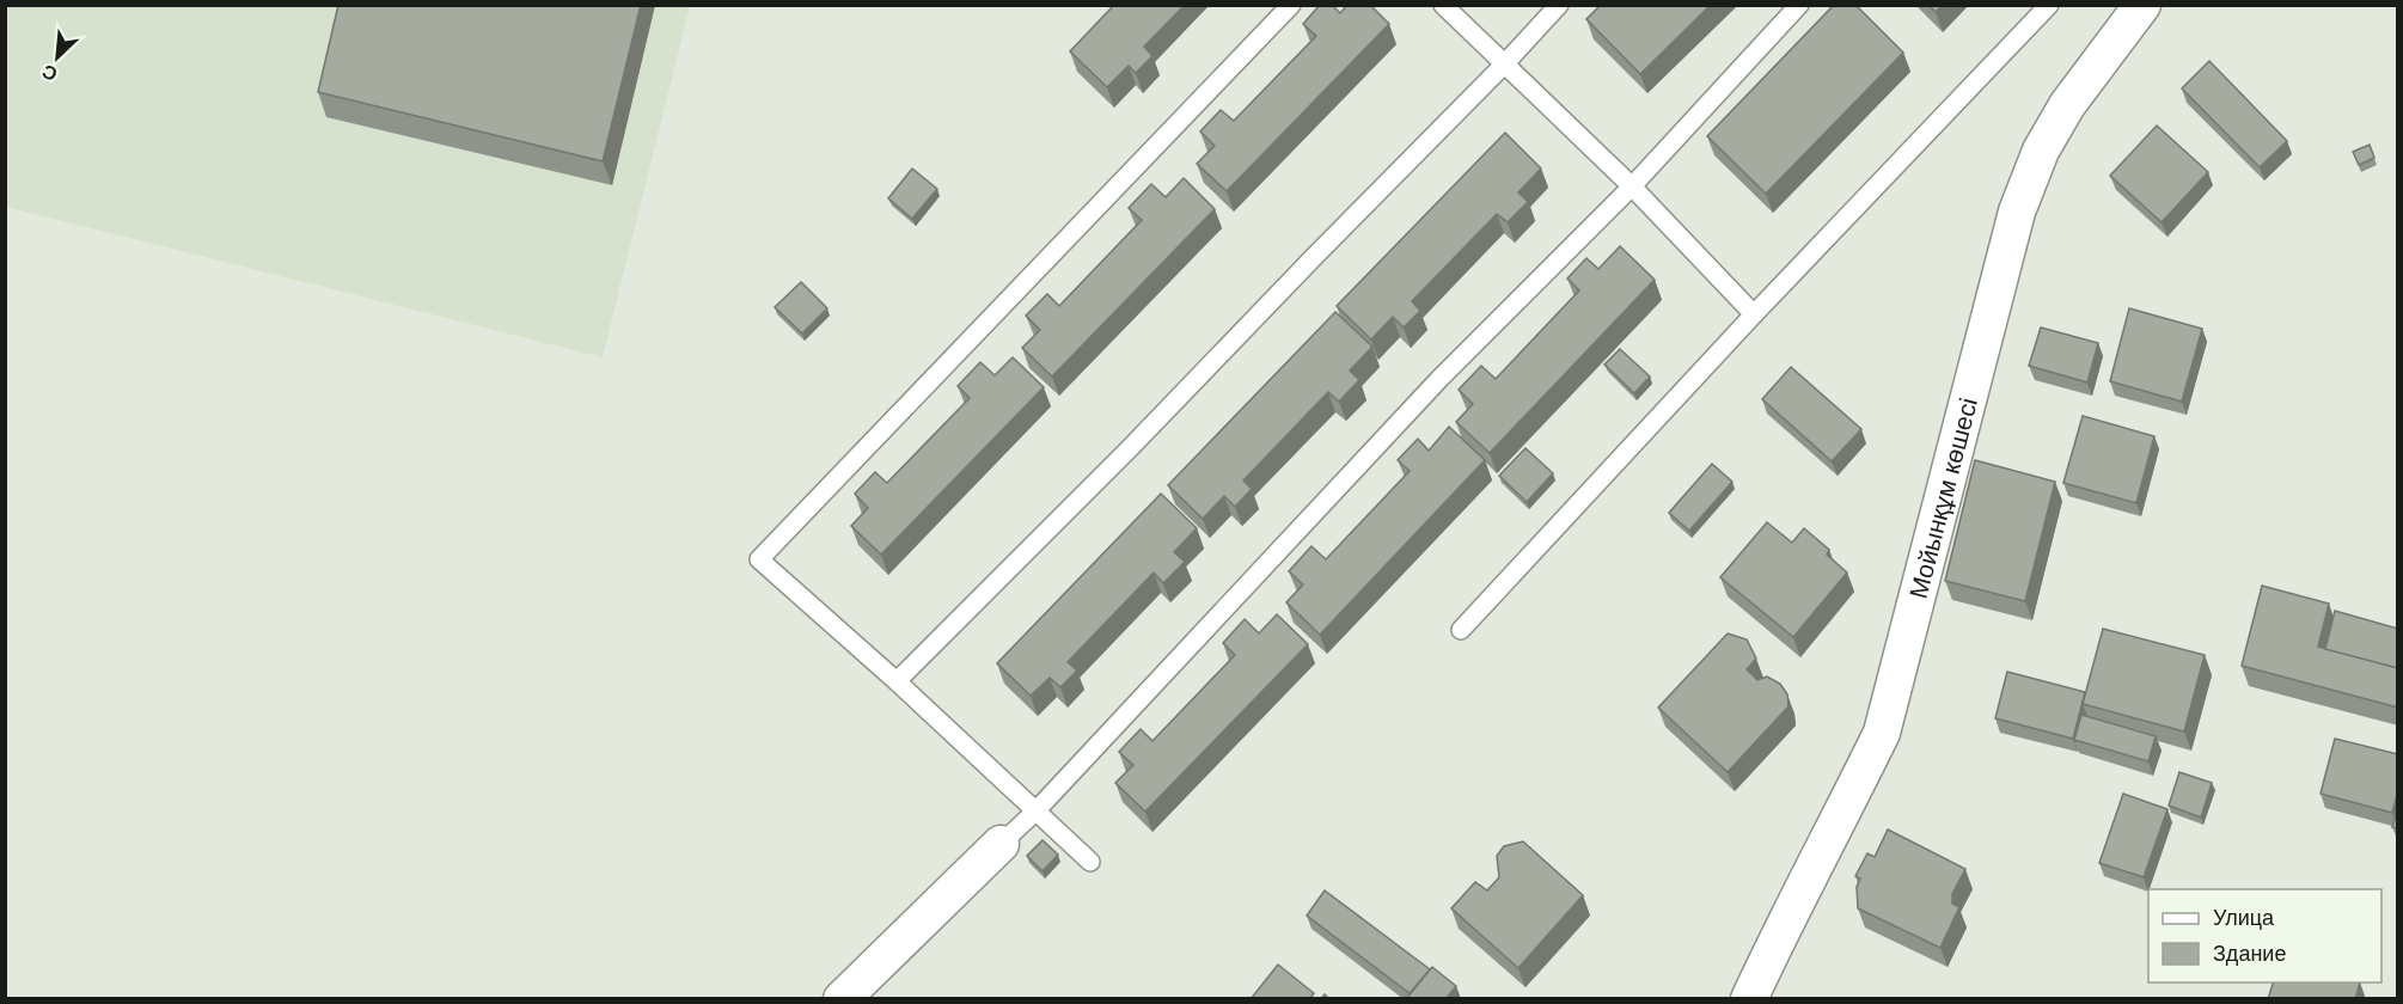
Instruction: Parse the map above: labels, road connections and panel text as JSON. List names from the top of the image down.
{
  "streets": {
    "street": ["Мойынқұм көшесі"]
  },
  "legend": ["Улица", "Здание"],
  "north": "bottom left"
}
